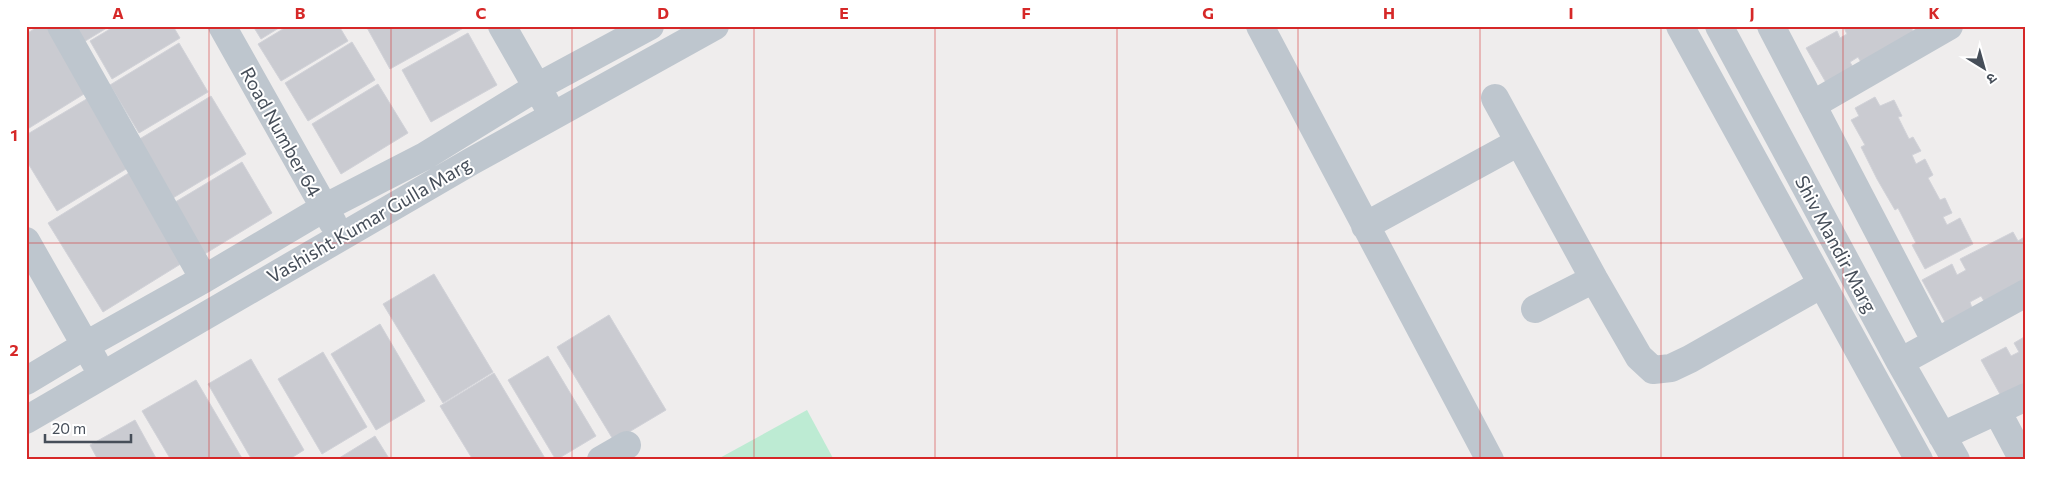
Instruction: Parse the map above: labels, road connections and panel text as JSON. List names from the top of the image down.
{
  "streets": {
    "street": ["Road Number 64", "Vashisht Kumar Gulla Marg", "Shiv Mandir Marg"]
  },
  "crossings": [
    ["Road Number 64", "Vashisht Kumar Gulla Marg"]
  ],
  "scale_bar": "20 m",
  "north": "bottom right",
  "grid": {
    "columns": [
      "A",
      "B",
      "C",
      "D",
      "E",
      "F",
      "G",
      "H",
      "I",
      "J",
      "K"
    ],
    "rows": ["1", "2"]
  }
}
